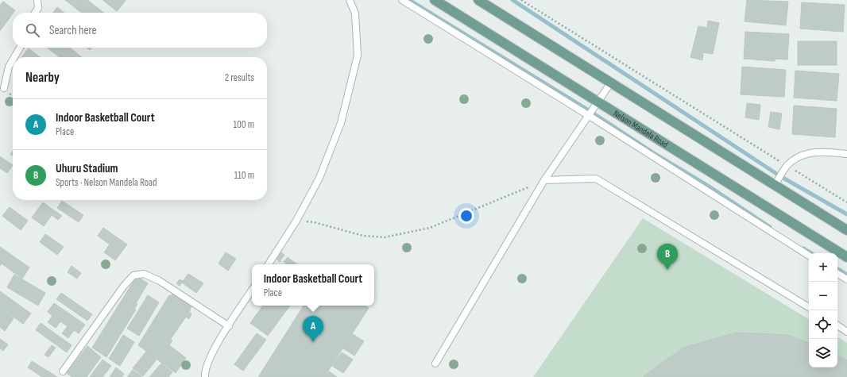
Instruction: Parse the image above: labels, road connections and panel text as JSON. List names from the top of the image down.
{
  "streets": {
    "main road": ["Nelson Mandela Road"]
  },
  "page": {
    "search": "Search here",
    "heading": ["Nearby", "2 results"],
    "list": [
      {
        "mark": "A",
        "name": "Indoor Basketball Court",
        "note": "Place",
        "value": "100 m"
      },
      {
        "mark": "B",
        "name": "Uhuru Stadium",
        "note": "Sports · Nelson Mandela Road",
        "value": "110 m"
      }
    ],
    "pins": ["B", "A"],
    "map_buttons": ["+", "−"],
    "popup": ["Indoor Basketball Court", "Place"]
  }
}
